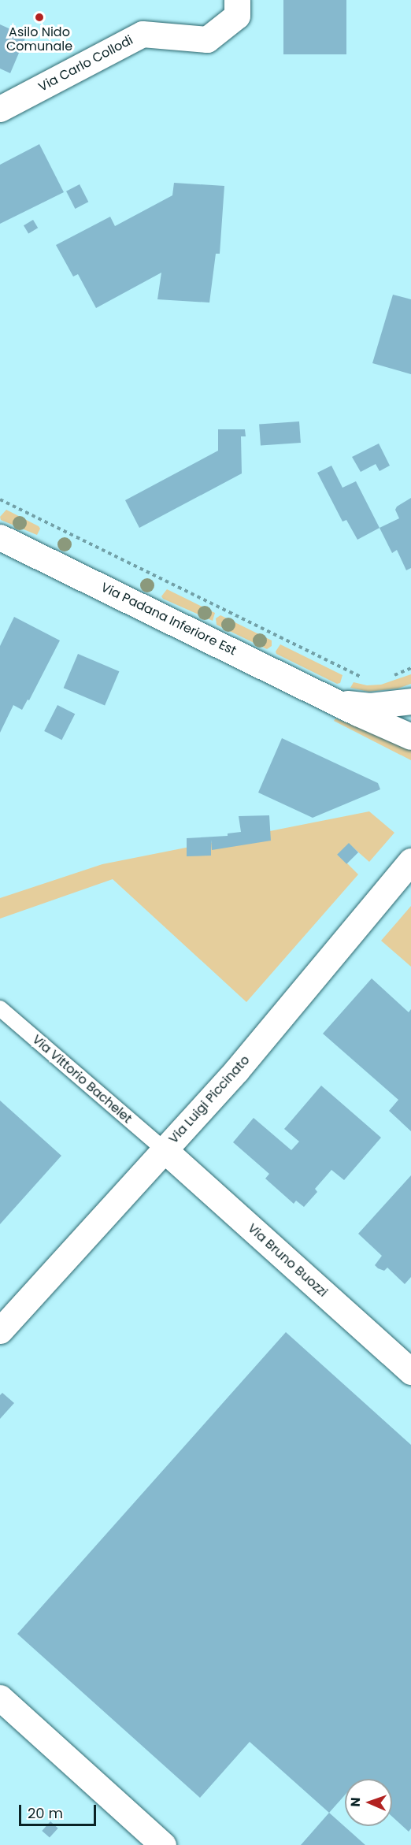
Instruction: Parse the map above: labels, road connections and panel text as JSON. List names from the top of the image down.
{
  "streets": {
    "street": [
      "Via Carlo Collodi",
      "Via Padana Inferiore Est",
      "Via Luigi Piccinato",
      "Via Bruno Buozzi"
    ],
    "lane": ["Via Vittorio Bachelet"]
  },
  "crossings": [
    ["Via Vittorio Bachelet", "Via Luigi Piccinato"],
    ["Via Vittorio Bachelet", "Via Bruno Buozzi"],
    ["Via Luigi Piccinato", "Via Bruno Buozzi"]
  ],
  "places": ["Asilo Nido Comunale"],
  "scale_bar": "20 m",
  "north": "left"
}
